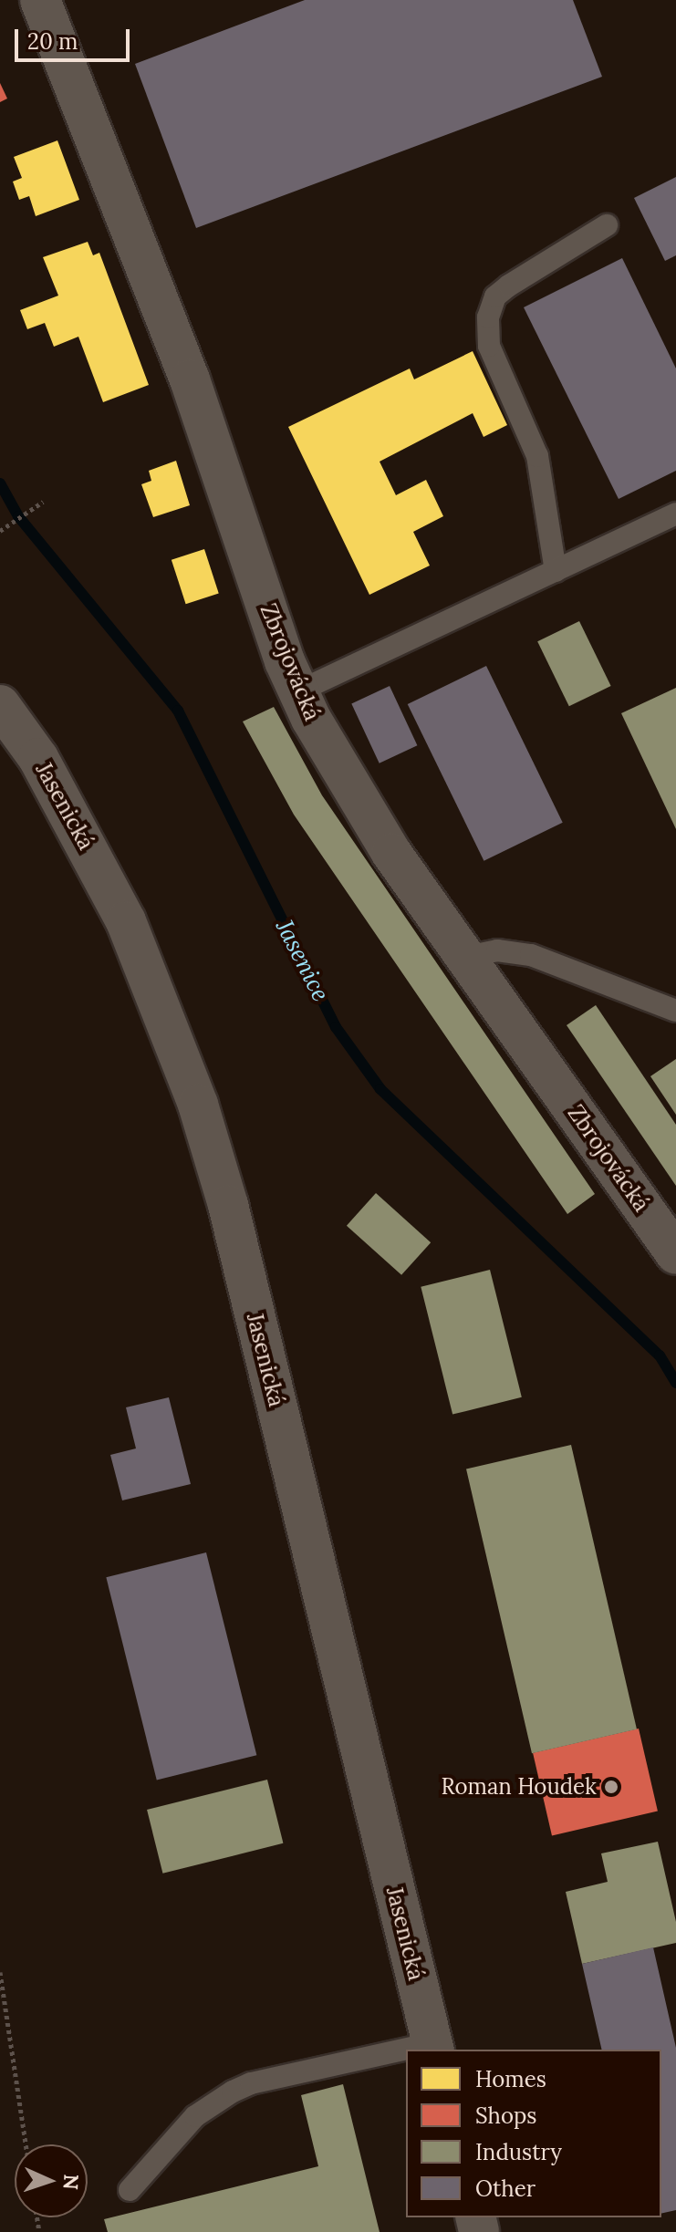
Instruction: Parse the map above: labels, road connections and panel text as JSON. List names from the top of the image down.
{
  "streets": {
    "street": ["Zbrojovácká", "Jasenická"]
  },
  "water": ["Jasenice"],
  "places": ["Roman Houdek"],
  "legend": [
    "Homes",
    "Shops",
    "Industry",
    "Other"
  ],
  "scale_bar": "20 m",
  "north": "right"
}
